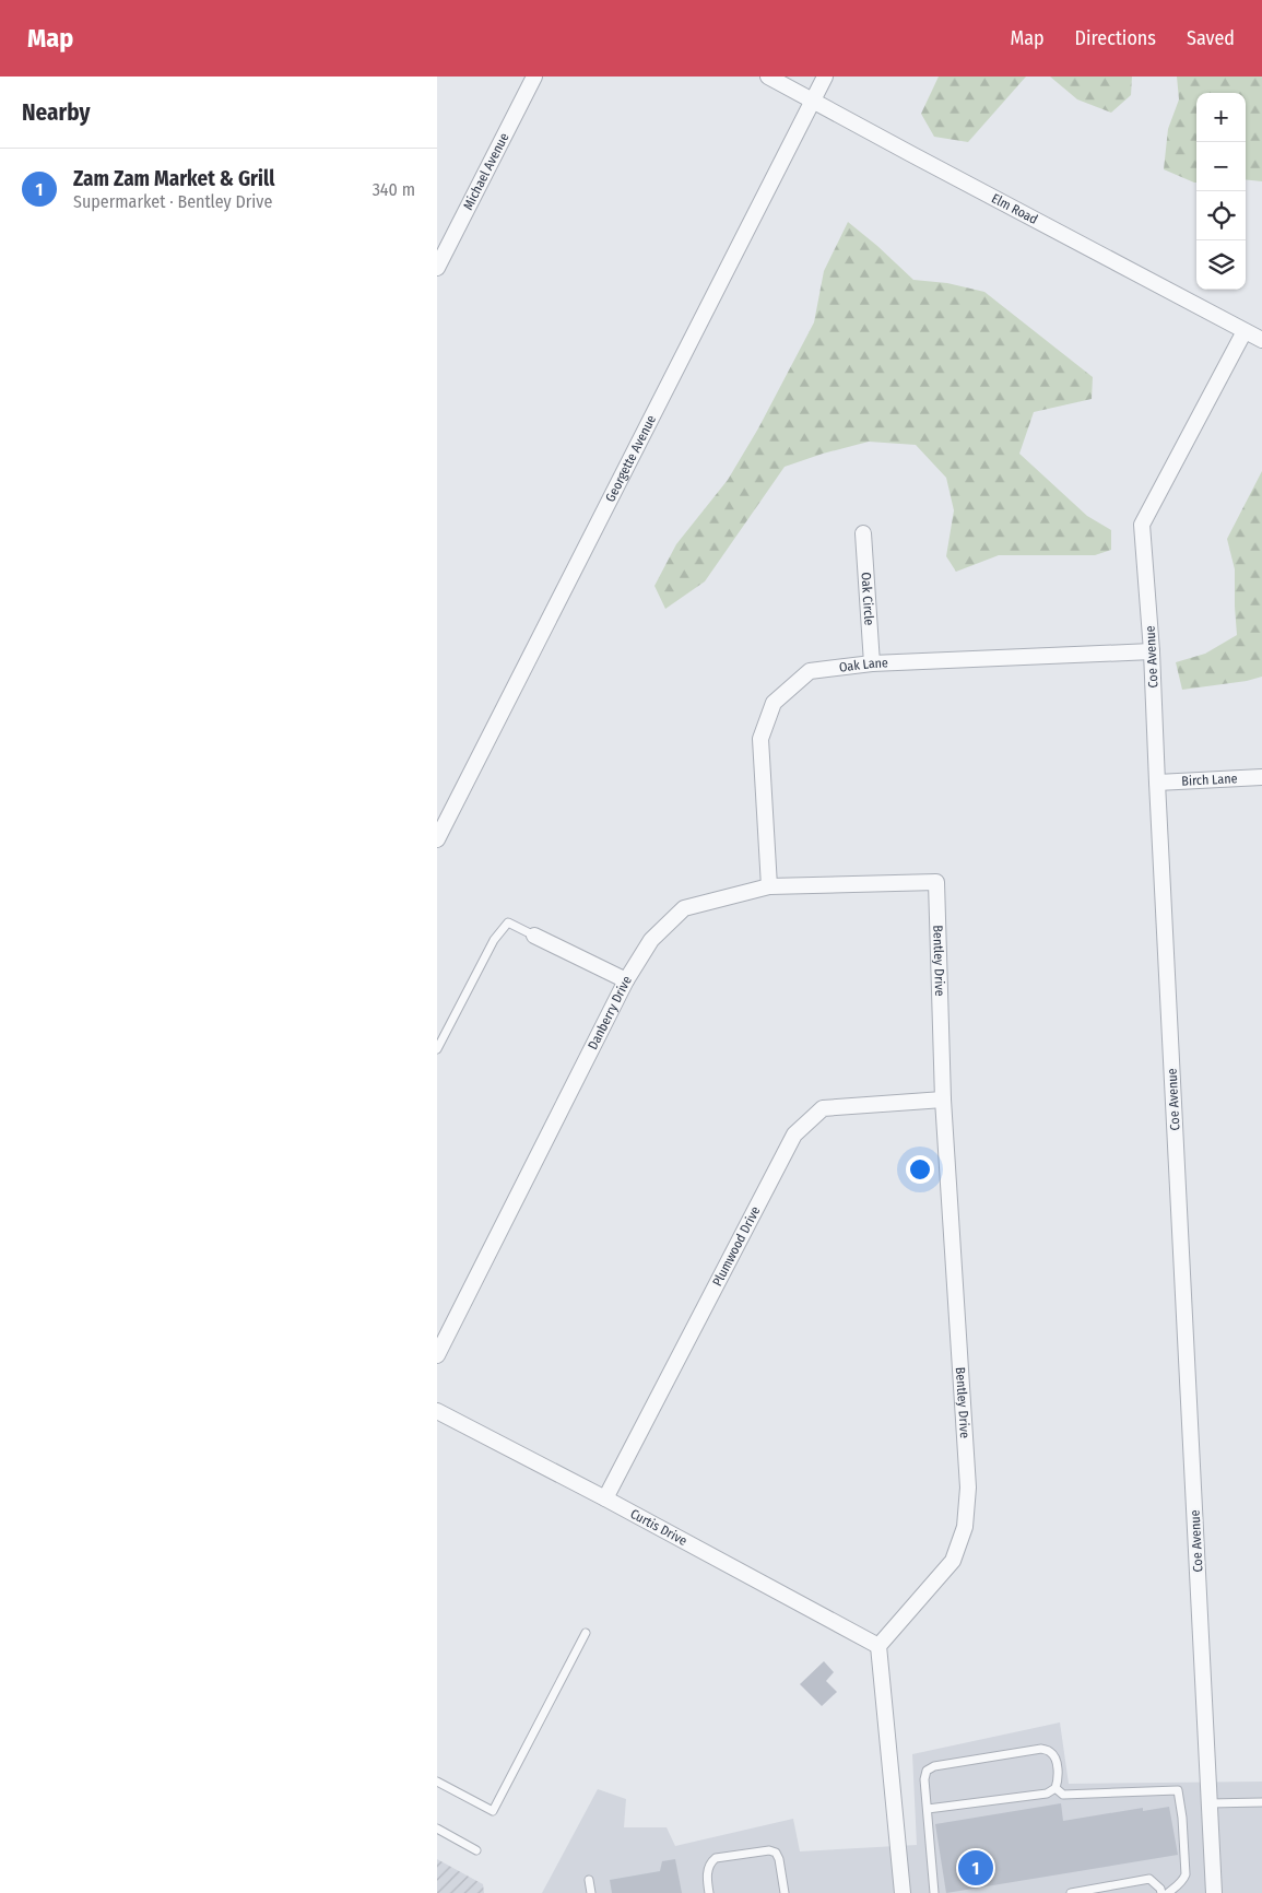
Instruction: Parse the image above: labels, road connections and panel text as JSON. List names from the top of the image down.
{
  "streets": {
    "street": [
      "Michael Avenue",
      "Elm Road",
      "Georgette Avenue",
      "Oak Circle",
      "Coe Avenue",
      "Oak Lane",
      "Birch Lane",
      "Bentley Drive",
      "Danberry Drive",
      "Plumwood Drive",
      "Curtis Drive"
    ]
  },
  "crossings": [
    ["Elm Road", "Georgette Avenue"],
    ["Elm Road", "Coe Avenue"],
    ["Oak Circle", "Oak Lane"],
    ["Coe Avenue", "Oak Lane"],
    ["Coe Avenue", "Birch Lane"],
    ["Oak Lane", "Danberry Drive"],
    ["Bentley Drive", "Danberry Drive"],
    ["Bentley Drive", "Plumwood Drive"],
    ["Bentley Drive", "Curtis Drive"],
    ["Plumwood Drive", "Curtis Drive"]
  ],
  "page": {
    "header": "Map",
    "nav": ["Map", "Directions", "Saved"],
    "heading": "Nearby",
    "map_buttons": ["+", "−"],
    "list": [
      {
        "mark": "1",
        "name": "Zam Zam Market & Grill",
        "note": "Supermarket · Bentley Drive",
        "value": "340 m"
      }
    ],
    "pins": "1"
  }
}
